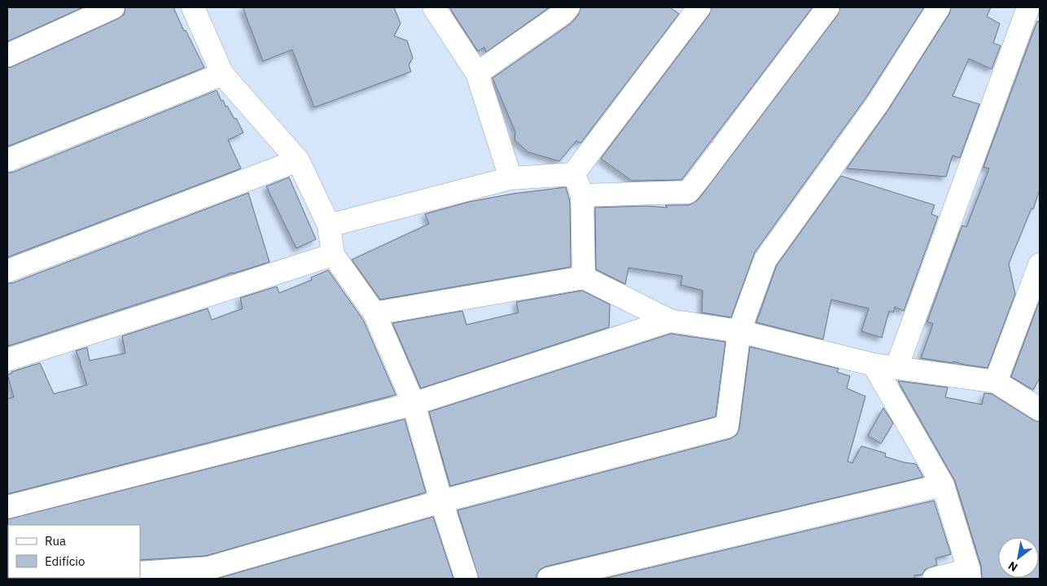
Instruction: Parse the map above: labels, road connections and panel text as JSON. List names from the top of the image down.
{
  "legend": ["Rua", "Edifício"],
  "north": "bottom left"
}
